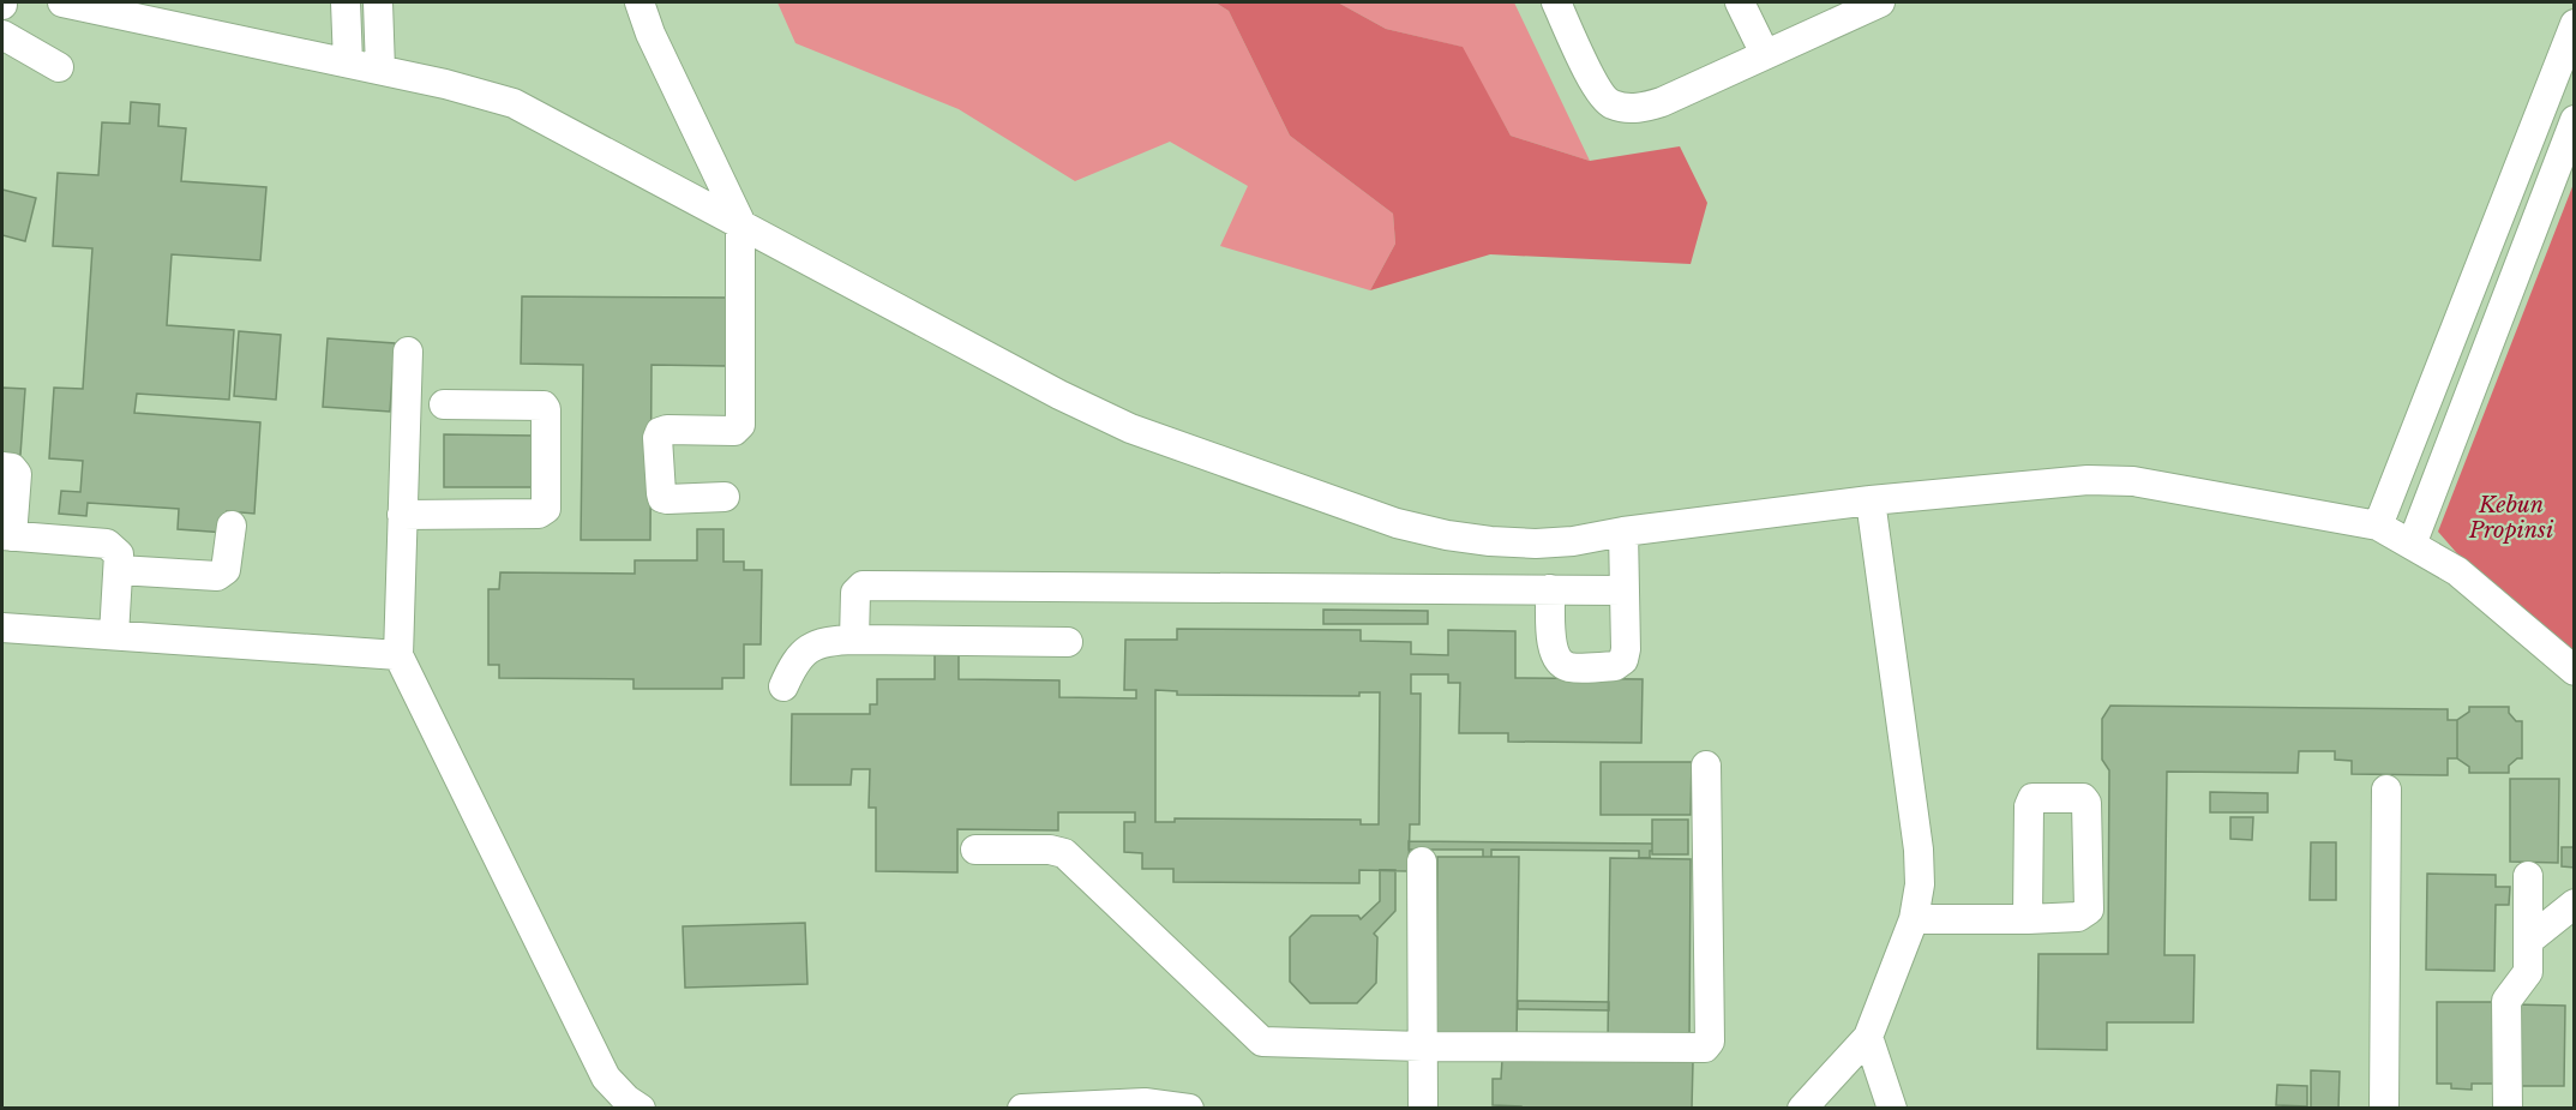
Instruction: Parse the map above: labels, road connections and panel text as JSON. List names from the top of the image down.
{
  "parks": ["Kebun Propinsi"]
}
